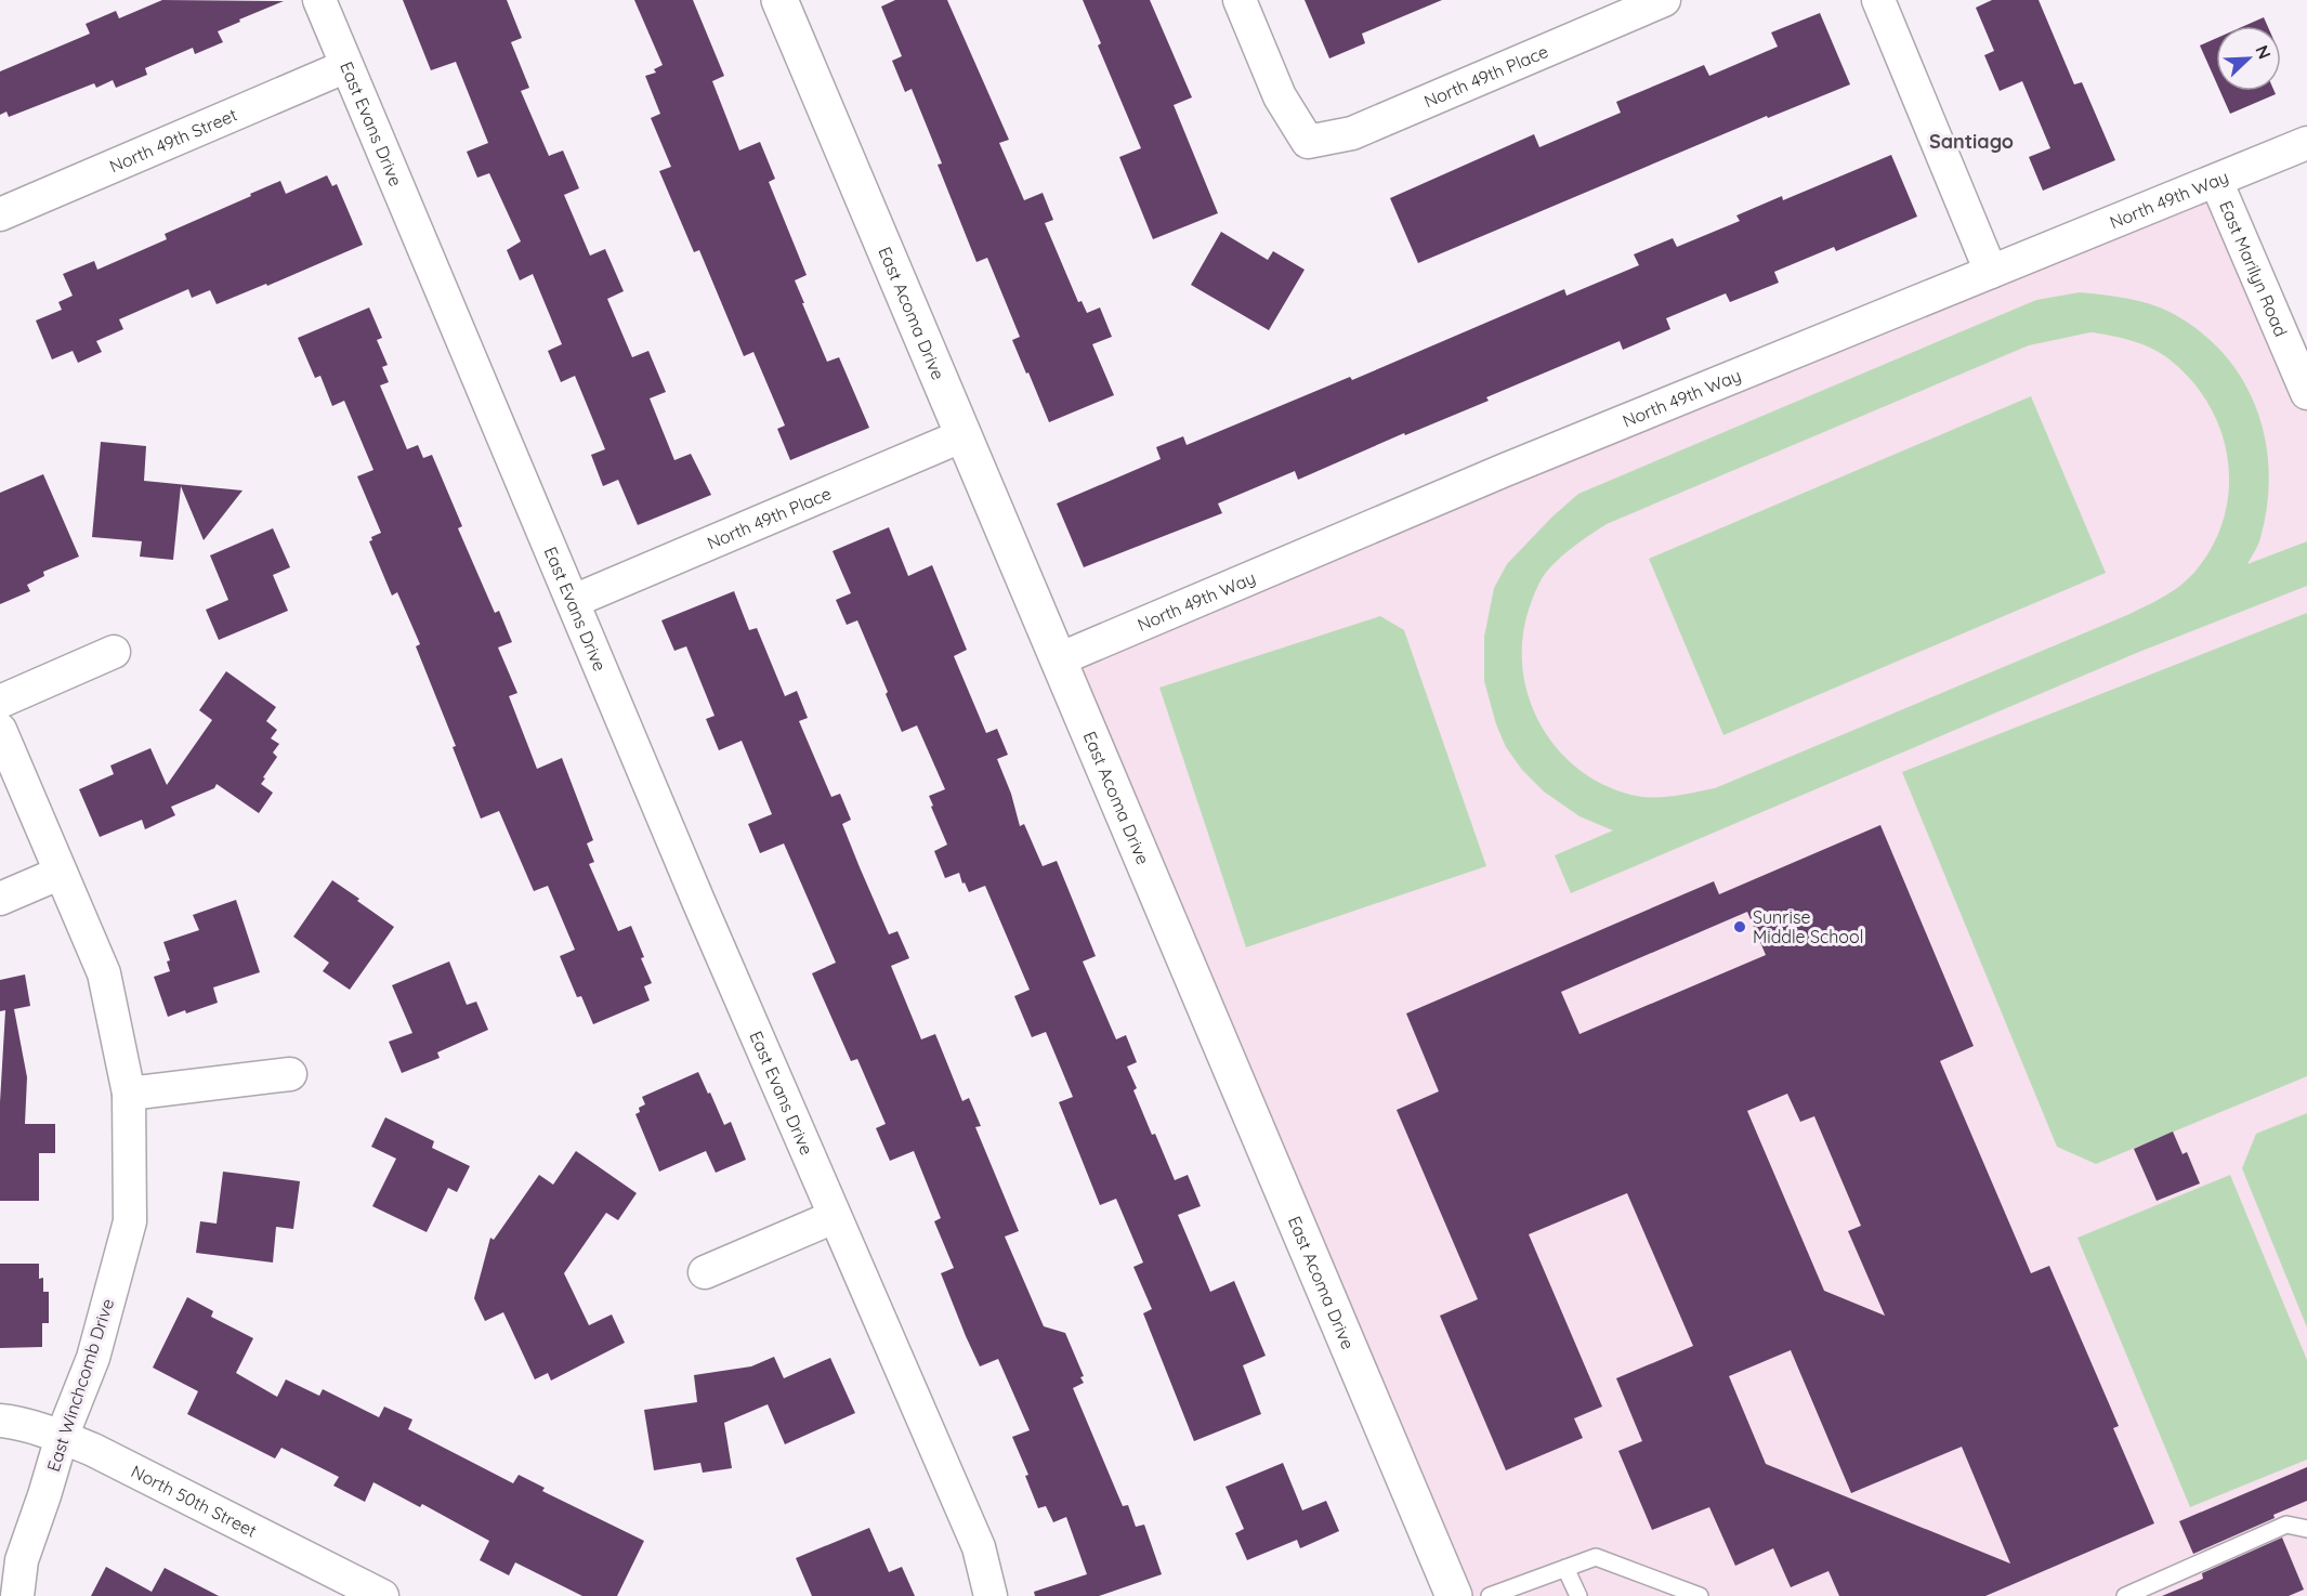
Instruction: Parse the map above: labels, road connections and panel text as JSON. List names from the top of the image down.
{
  "streets": {
    "street": [
      "North 49th Place",
      "East Evans Drive",
      "North 49th Street",
      "North 49th Way",
      "East Marilyn Road",
      "East Acoma Drive",
      "East Winchcomb Drive",
      "North 50th Street"
    ]
  },
  "crossings": [
    ["North 49th Place", "East Evans Drive"],
    ["North 49th Place", "East Acoma Drive"],
    ["East Evans Drive", "North 49th Street"],
    ["North 49th Way", "East Marilyn Road"],
    ["North 49th Way", "East Acoma Drive"],
    ["East Winchcomb Drive", "North 50th Street"]
  ],
  "districts": ["Santiago"],
  "places": ["Sunrise Middle School"],
  "north": "top right"
}
